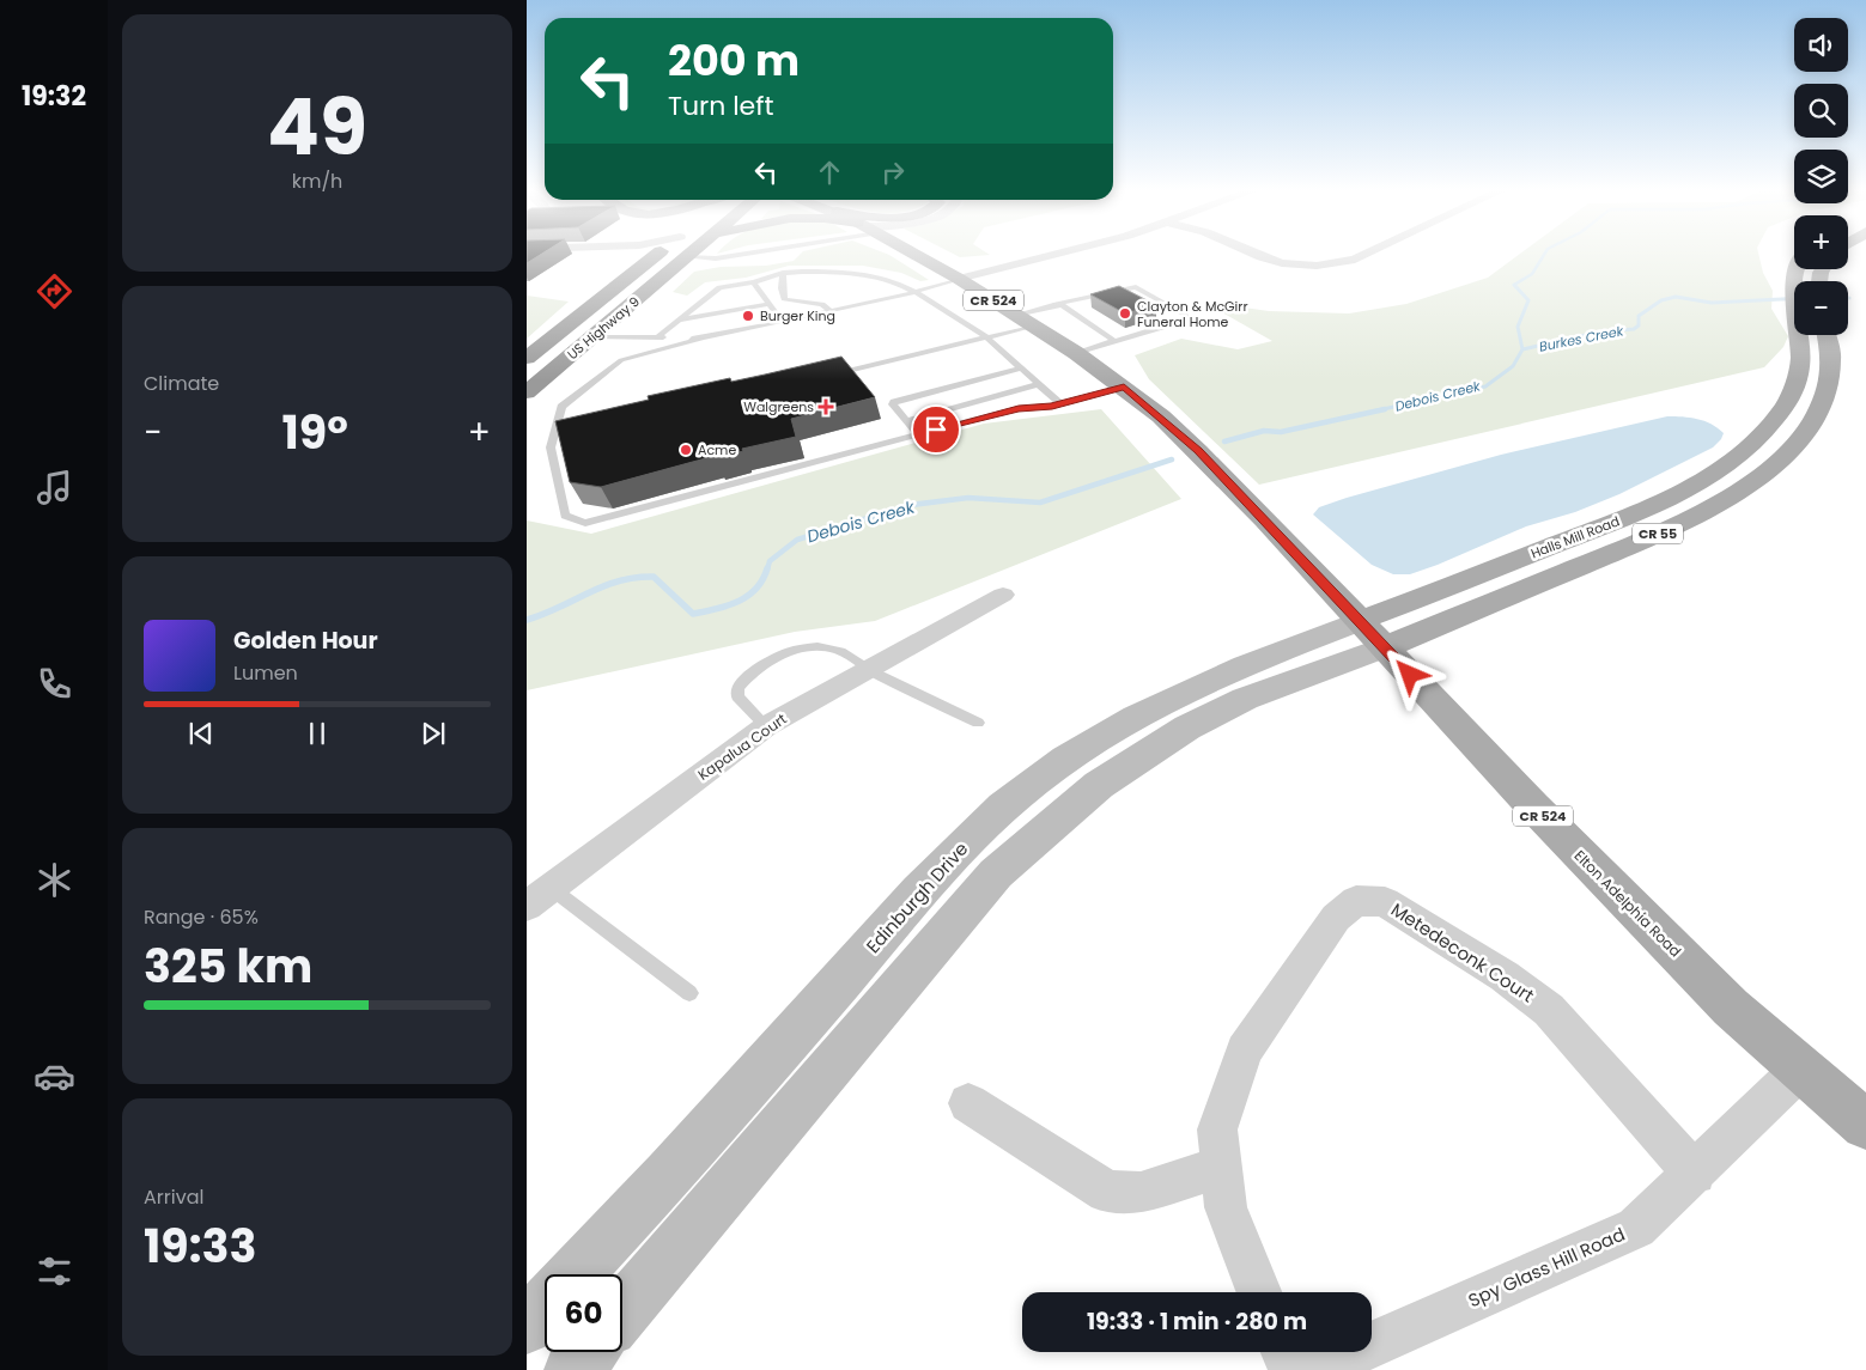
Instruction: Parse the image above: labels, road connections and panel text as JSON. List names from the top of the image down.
{
  "streets": {
    "highway": ["US Highway 9"],
    "main road": [
      "CR 524",
      "CR 55",
      "Halls Mill Road",
      "Edinburgh Drive",
      "Elton Adelphia Road"
    ],
    "street": ["Kapalua Court", "Metedeconk Court", "Spy Glass Hill Road"]
  },
  "crossings": [
    ["CR 524", "Elton Adelphia Road"],
    ["CR 524", "Spy Glass Hill Road"],
    ["Halls Mill Road", "Edinburgh Drive"],
    ["Halls Mill Road", "Elton Adelphia Road"],
    ["Edinburgh Drive", "Elton Adelphia Road"],
    ["Elton Adelphia Road", "Spy Glass Hill Road"],
    ["Metedeconk Court", "Spy Glass Hill Road"]
  ],
  "water": ["Burkes Creek", "Debois Creek"],
  "places": {
    "other": ["Clayton & McGirr Funeral Home", "Burger King", "Acme"],
    "health": ["Walgreens"]
  },
  "page": {
    "tabs": "19:32",
    "tile": [
      ["49", "km/h"],
      "Climate",
      ["Range · 65%", "325 km"],
      ["Arrival", "19:33"]
    ],
    "map_buttons": ["+", "−"],
    "turn": ["200 m", "Turn left"],
    "heat": ["−", "19°", "+"],
    "song": ["Golden Hour", "Lumen"],
    "limit": "60",
    "trip": "19:33 · 1 min · 280 m"
  }
}
